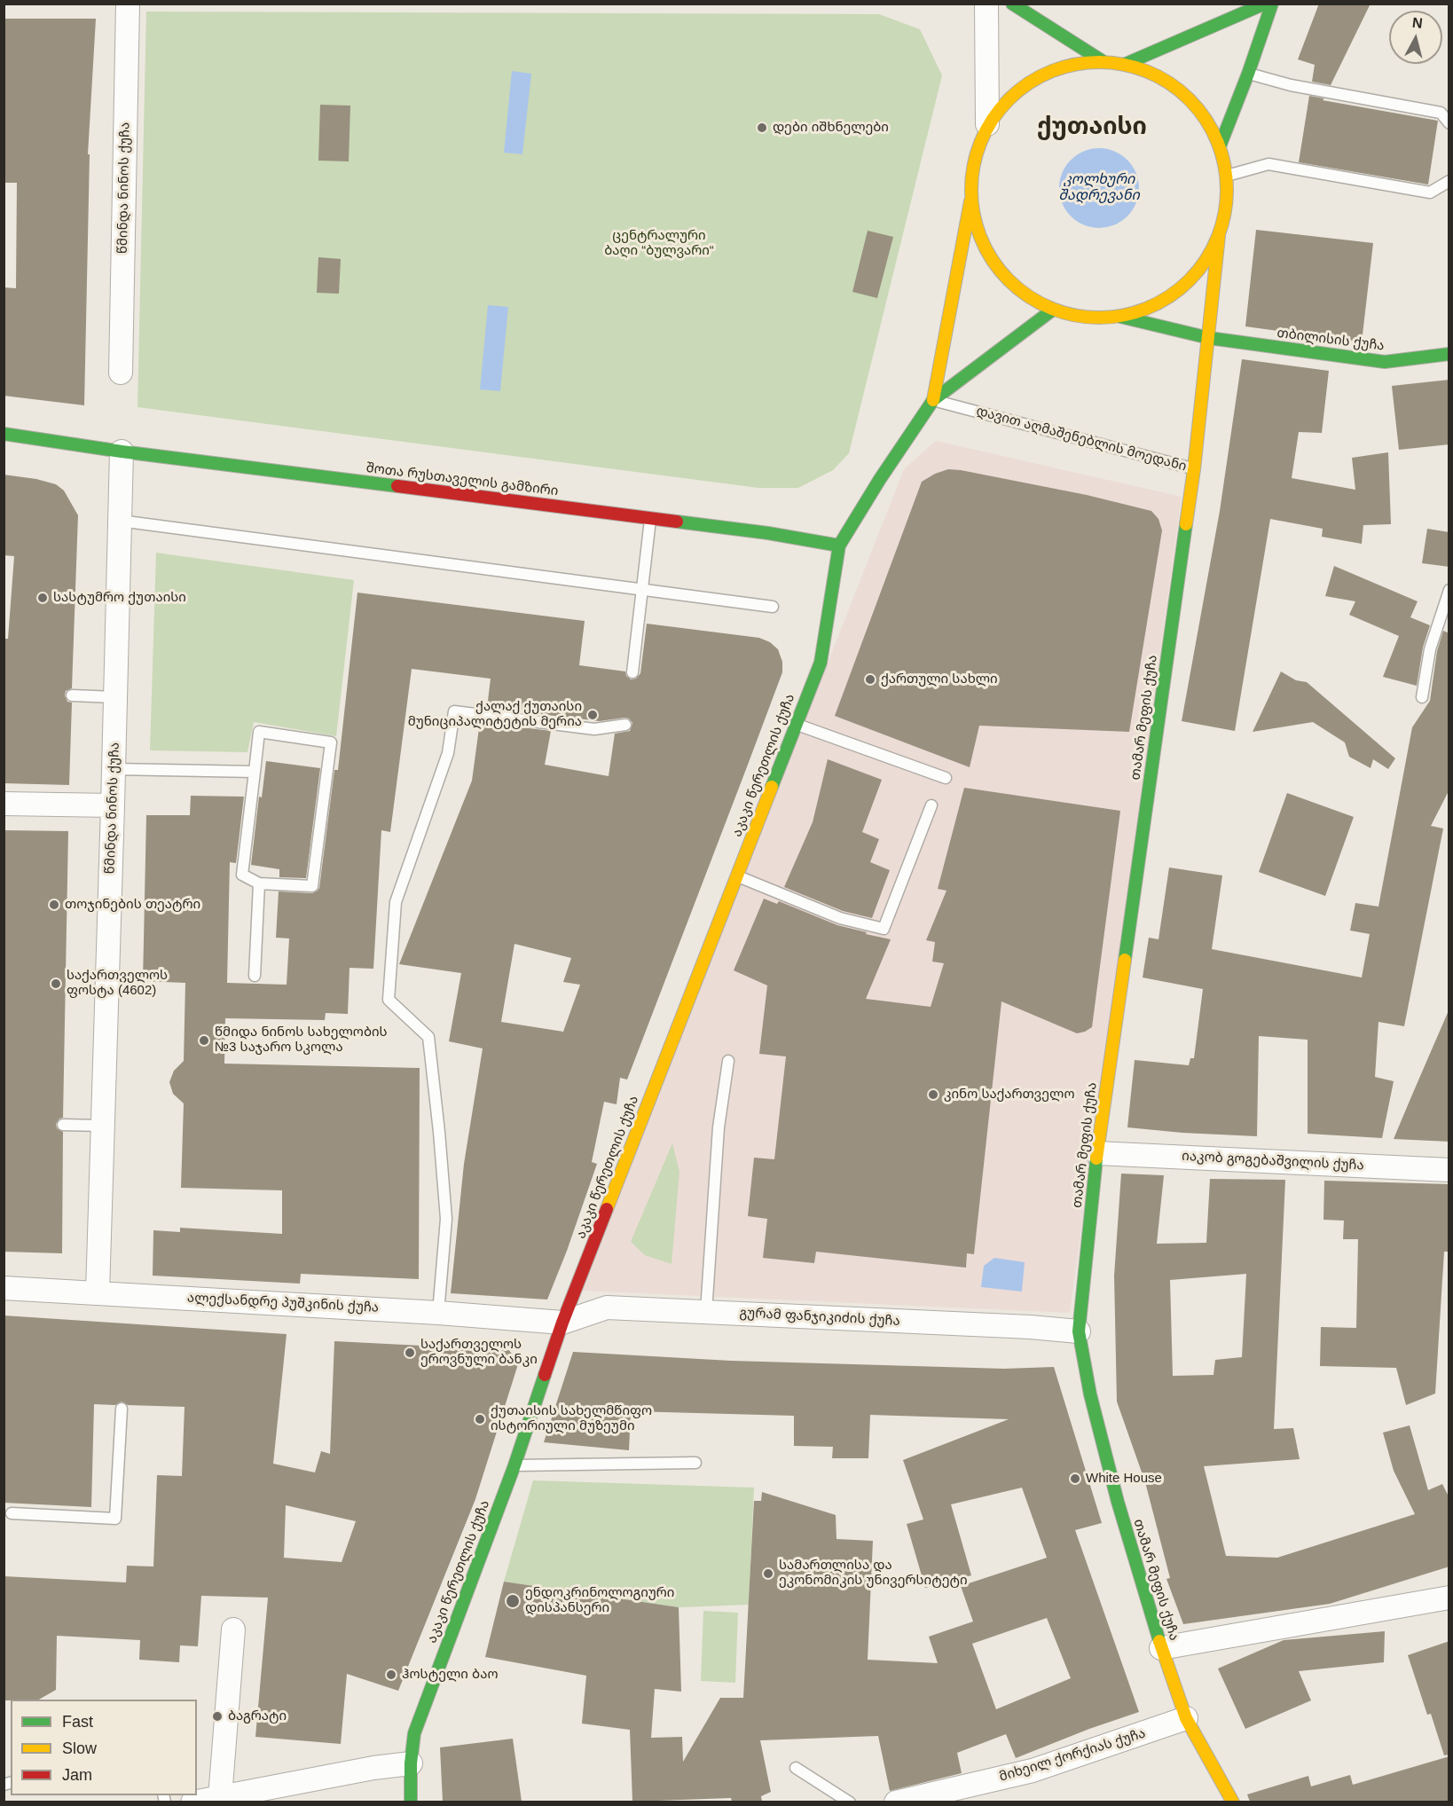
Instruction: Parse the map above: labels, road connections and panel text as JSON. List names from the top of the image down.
{
  "streets": {
    "main road": [
      "თბილისის ქუჩა",
      "დავით აღმაშენებლის მოედანი",
      "შოთა რუსთაველის გამზირი",
      "თამარ მეფის ქუჩა",
      "აკაკი წერეთლის ქუჩა"
    ],
    "street": [
      "წმინდა ნინოს ქუჩა",
      "იაკობ გოგებაშვილის ქუჩა",
      "ალექსანდრე პუშკინის ქუჩა",
      "გურამ ფანჯიკიძის ქუჩა",
      "მიხეილ ქორქიას ქუჩა"
    ]
  },
  "crossings": [
    ["წმინდა ნინოს ქუჩა", "შოთა რუსთაველის გამზირი"],
    ["წმინდა ნინოს ქუჩა", "ალექსანდრე პუშკინის ქუჩა"],
    ["თბილისის ქუჩა", "დავით აღმაშენებლის მოედანი"],
    ["დავით აღმაშენებლის მოედანი", "შოთა რუსთაველის გამზირი"],
    ["დავით აღმაშენებლის მოედანი", "თამარ მეფის ქუჩა"],
    ["დავით აღმაშენებლის მოედანი", "აკაკი წერეთლის ქუჩა"],
    ["შოთა რუსთაველის გამზირი", "აკაკი წერეთლის ქუჩა"],
    ["თამარ მეფის ქუჩა", "იაკობ გოგებაშვილის ქუჩა"],
    ["თამარ მეფის ქუჩა", "გურამ ფანჯიკიძის ქუჩა"],
    ["თამარ მეფის ქუჩა", "მიხეილ ქორქიას ქუჩა"],
    ["აკაკი წერეთლის ქუჩა", "ალექსანდრე პუშკინის ქუჩა"],
    ["აკაკი წერეთლის ქუჩა", "გურამ ფანჯიკიძის ქუჩა"],
    ["ალექსანდრე პუშკინის ქუჩა", "გურამ ფანჯიკიძის ქუჩა"]
  ],
  "districts": ["ქუთაისი"],
  "water": ["კოლხური შადრევანი"],
  "parks": ["ცენტრალური ბაღი “ბულვარი“"],
  "places": [
    "დები იშხნელები",
    "სასტუმრო ქუთაისი",
    "ქართული სახლი",
    "ქალაქ ქუთაისი მუნიციპალიტეტის მერია",
    "თოჯინების თეატრი",
    "საქართველოს ფოსტა (4602)",
    "წმიდა ნინოს სახელობის №3 საჯარო სკოლა",
    "კინო საქართველო",
    "საქართველოს ეროვნული ბანკი",
    "ქუთაისის სახელმწიფო ისტორიული მუზეუმი",
    "White House",
    "სამართლისა და ეკონომიკის უნივერსიტეტი",
    "ენდოკრინოლოგიური დისპანსერი",
    "ჰოსტელი ბაო",
    "ბაგრატი"
  ],
  "legend": ["Fast", "Slow", "Jam"],
  "north": "top"
}
